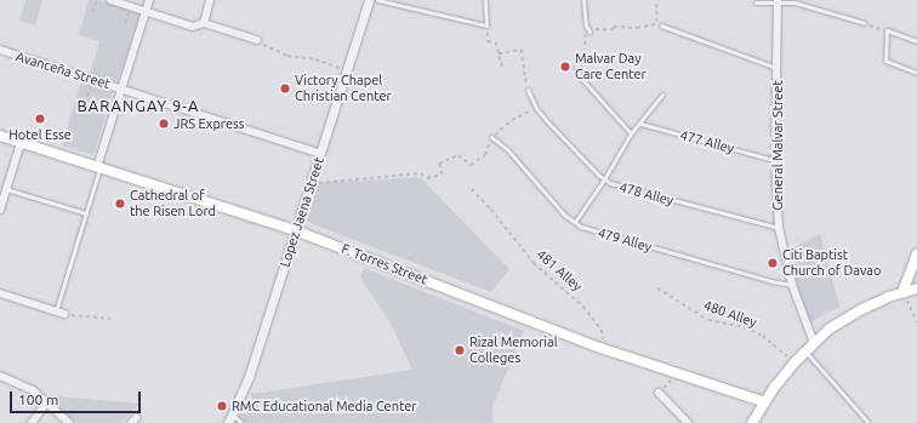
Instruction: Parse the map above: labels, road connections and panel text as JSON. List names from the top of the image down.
{
  "streets": {
    "main road": ["F. Torres Street"],
    "street": ["Avanceña Street", "General Malvar Street", "Lopez Jaena Street"],
    "lane": ["477 Alley", "478 Alley", "479 Alley"],
    "path": ["481 Alley", "480 Alley"]
  },
  "crossings": [
    ["Avanceña Street", "Lopez Jaena Street"],
    ["477 Alley", "General Malvar Street"],
    ["General Malvar Street", "478 Alley"],
    ["General Malvar Street", "479 Alley"],
    ["Lopez Jaena Street", "F. Torres Street"],
    ["F. Torres Street", "481 Alley"]
  ],
  "districts": ["BARANGAY 9-A"],
  "places": [
    "Malvar Day Care Center",
    "Victory Chapel Christian Center",
    "Hotel Esse",
    "JRS Express",
    "Cathedral of the Risen Lord",
    "Citi Baptist Church of Davao",
    "Rizal Memorial Colleges",
    "RMC Educational Media Center"
  ],
  "scale_bar": "100 m"
}
